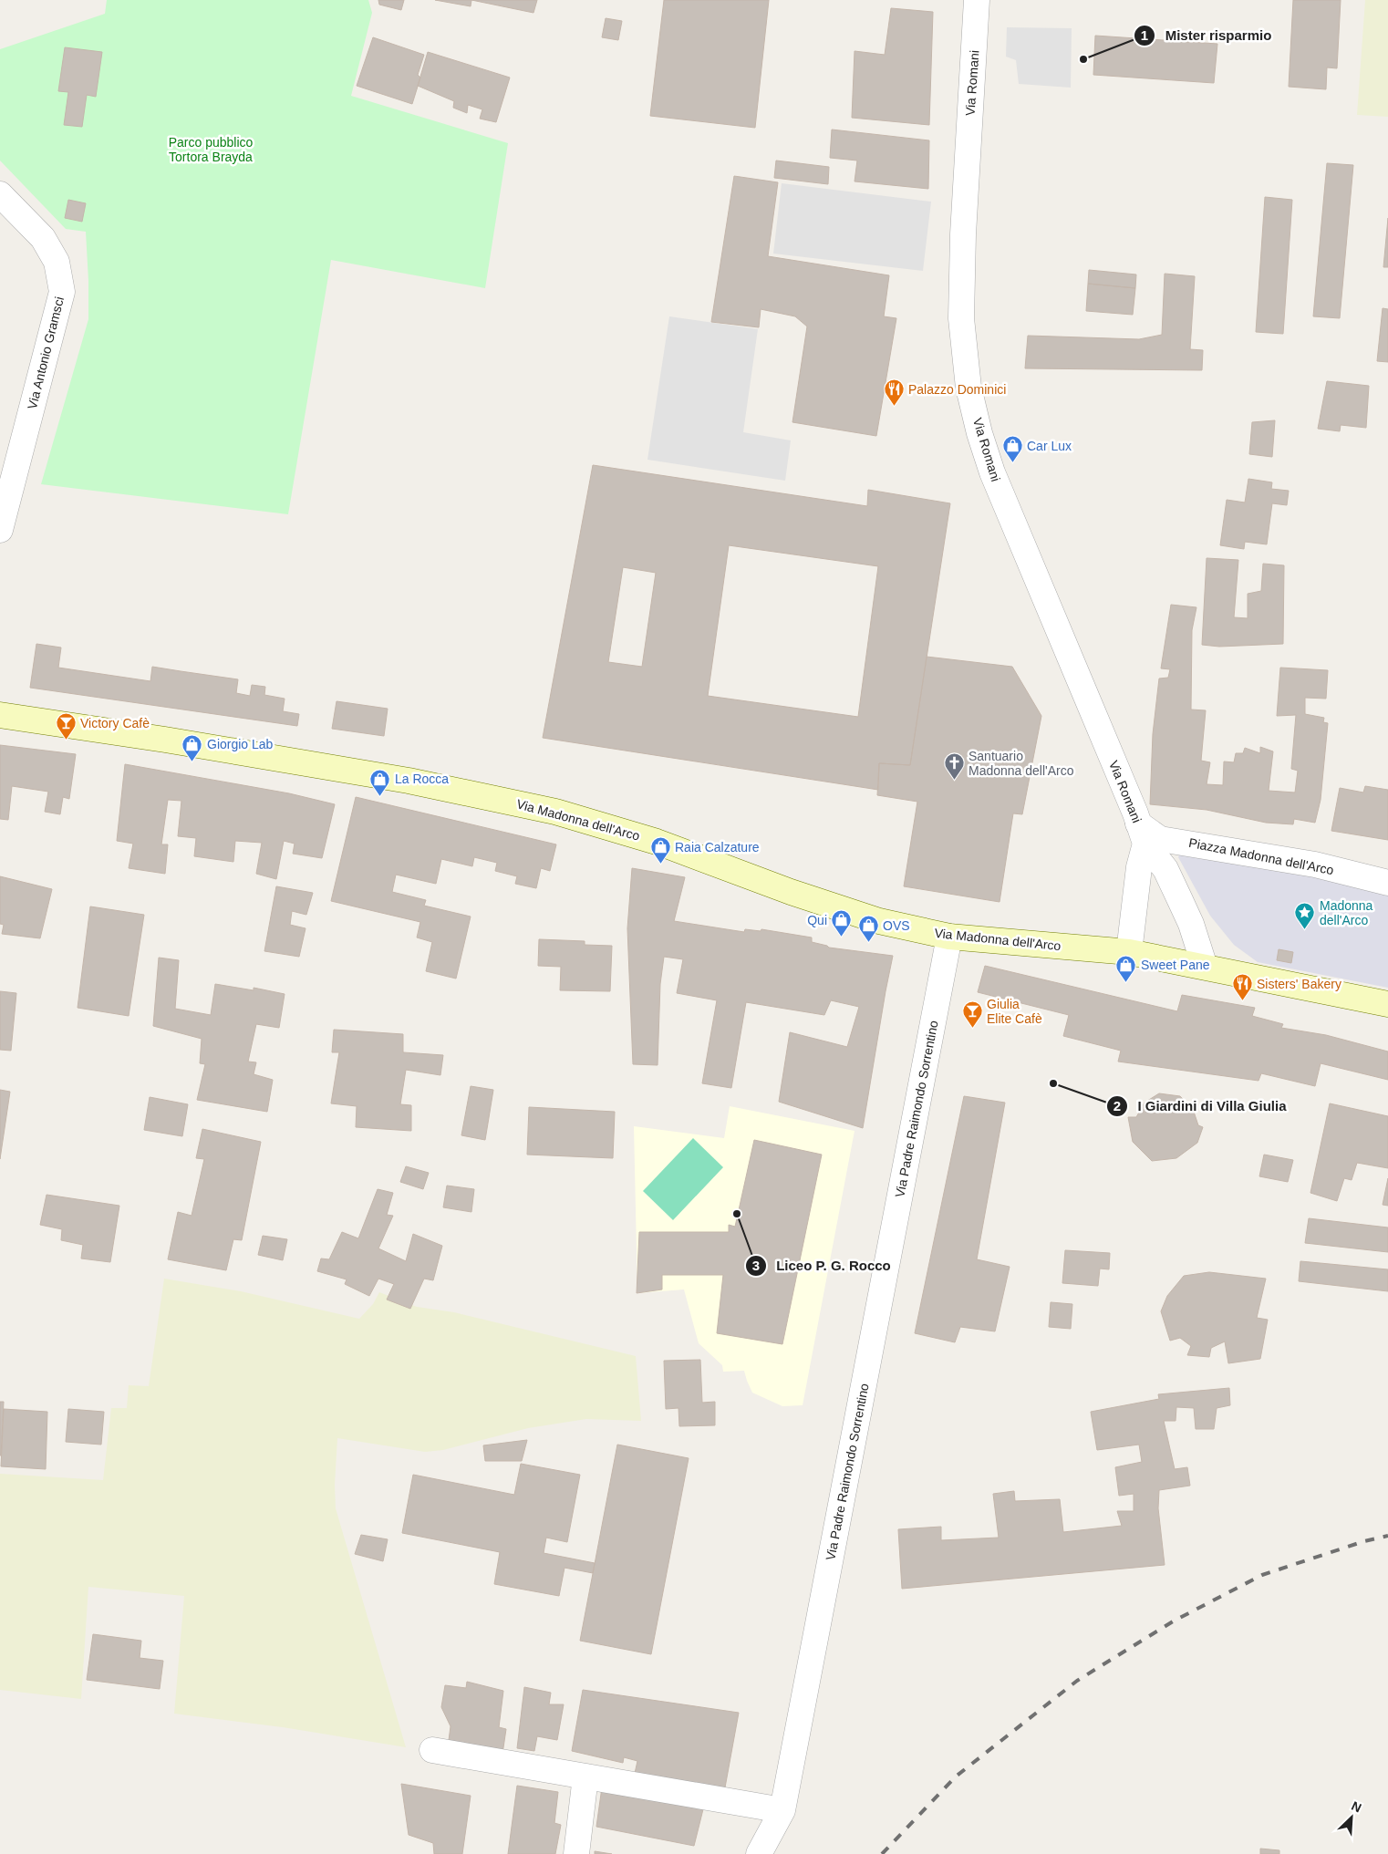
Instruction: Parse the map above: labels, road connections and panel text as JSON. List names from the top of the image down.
{
  "streets": {
    "main road": ["Via Madonna dell'Arco"],
    "street": [
      "Via Romani",
      "Via Antonio Gramsci",
      "Piazza Madonna dell'Arco",
      "Via Padre Raimondo Sorrentino"
    ]
  },
  "crossings": [
    ["Via Romani", "Via Madonna dell'Arco"],
    ["Via Romani", "Piazza Madonna dell'Arco"],
    ["Via Madonna dell'Arco", "Via Padre Raimondo Sorrentino"]
  ],
  "parks": ["Parco pubblico Tortora Brayda"],
  "places": {
    "other": ["Mister risparmio", "I Giardini di Villa Giulia", "Liceo P. G. Rocco"],
    "restaurant": ["Palazzo Dominici", "Sisters' Bakery"],
    "shop": [
      "Car Lux",
      "Giorgio Lab",
      "La Rocca",
      "Raia Calzature",
      "Qui",
      "OVS",
      "Sweet Pane"
    ],
    "bar": ["Victory Cafè", "Giulia Elite Cafè"],
    "church": ["Santuario Madonna dell'Arco"],
    "place": ["Madonna dell'Arco"]
  },
  "north": "top right"
}
